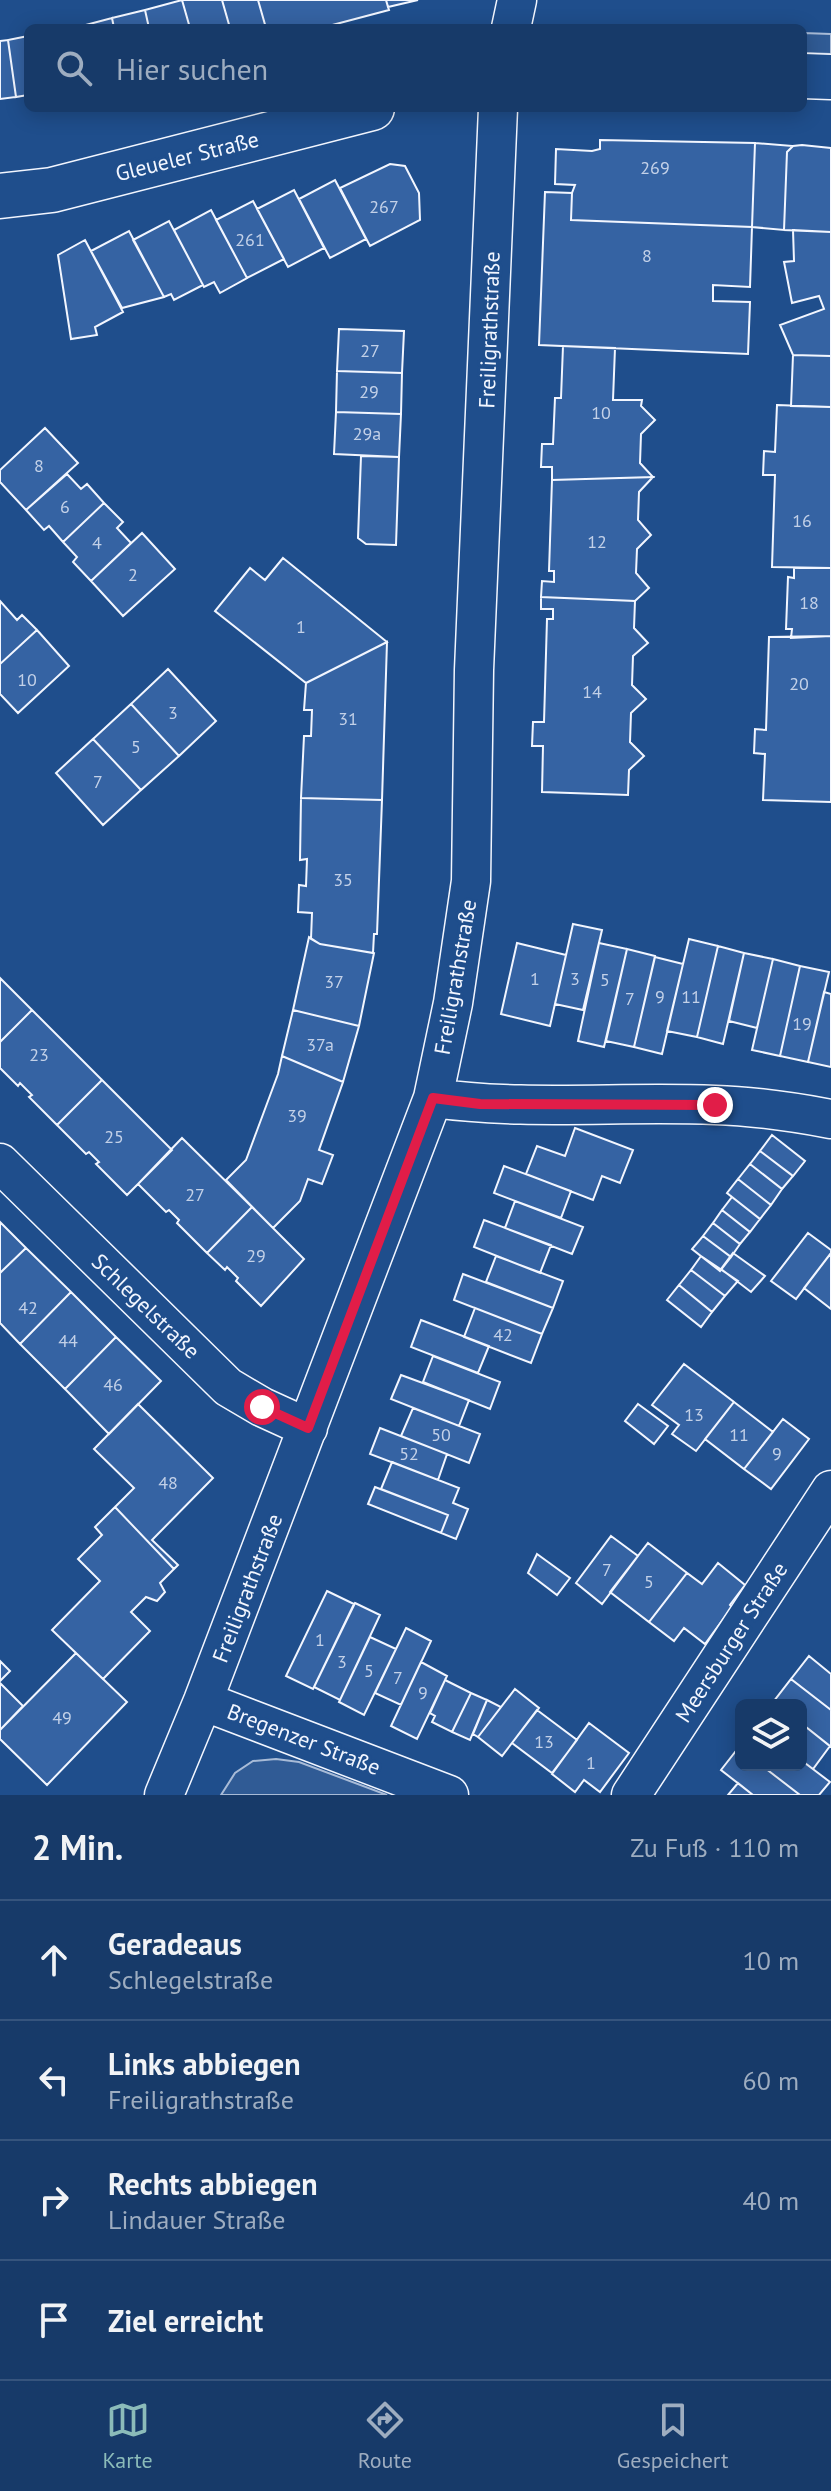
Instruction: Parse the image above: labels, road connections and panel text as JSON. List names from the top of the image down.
{
  "streets": {
    "main road": ["Gleueler Straße"],
    "street": [
      "Freiligrathstraße",
      "Schlegelstraße",
      "Meersburger Straße",
      "Bregenzer Straße"
    ]
  },
  "crossings": [
    ["Freiligrathstraße", "Schlegelstraße"],
    ["Freiligrathstraße", "Bregenzer Straße"]
  ],
  "house_numbers": [
    "269",
    "267",
    "261",
    "8",
    "27",
    "29",
    "10",
    "29a",
    "8",
    "6",
    "16",
    "12",
    "4",
    "2",
    "18",
    "1",
    "10",
    "20",
    "14",
    "3",
    "31",
    "5",
    "7",
    "35",
    "1",
    "3",
    "5",
    "37",
    "9",
    "11",
    "7",
    "19",
    "37a",
    "23",
    "39",
    "25",
    "27",
    "29",
    "42",
    "42",
    "44",
    "46",
    "13",
    "50",
    "11",
    "52",
    "9",
    "48",
    "7",
    "5",
    "1",
    "3",
    "5",
    "7",
    "9",
    "49",
    "13",
    "1"
  ],
  "page": {
    "search": "Hier suchen",
    "heading": ["2 Min.", "Zu Fuß · 110 m"],
    "list": [
      ["Geradeaus", "Schlegelstraße", "10 m"],
      ["Links abbiegen", "Freiligrathstraße", "60 m"],
      ["Rechts abbiegen", "Lindauer Straße", "40 m"],
      "Ziel erreicht"
    ],
    "nav": ["Karte", "Route", "Gespeichert"]
  }
}
